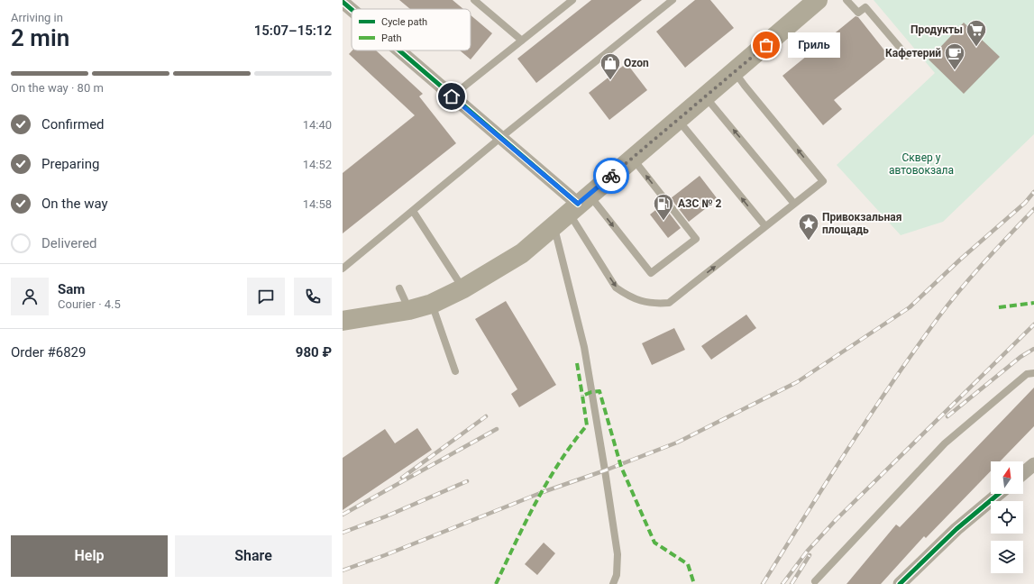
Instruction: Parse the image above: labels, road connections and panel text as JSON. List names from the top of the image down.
{
  "parks": ["Сквер у автовокзала"],
  "places": {
    "other": ["Гриль"],
    "supermarket": ["Продукты"],
    "cafe": ["Кафетерий"],
    "shop": ["Ozon"],
    "fuel station": ["АЗС № 2"],
    "place": ["Привокзальная площадь"]
  },
  "legend": ["Cycle path", "Path"],
  "north": "top",
  "page": {
    "heading": ["2 min", "Arriving in", "15:07–15:12"],
    "panel": [
      "Sam",
      "Courier · 4.5",
      "Order #6829",
      "980 ₽"
    ],
    "bubble": "Гриль",
    "bar": "On the way · 80 m",
    "list": [
      ["Confirmed", "14:40"],
      ["Preparing", "14:52"],
      ["On the way", "14:58"],
      "Delivered"
    ],
    "buttons": ["Help", "Share"]
  }
}
